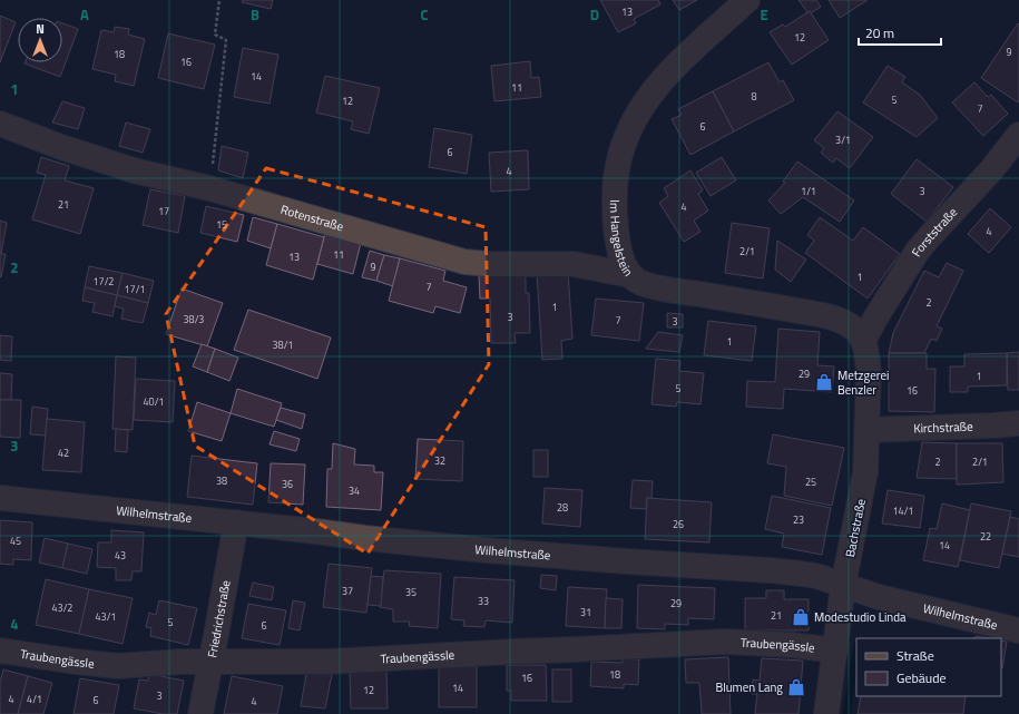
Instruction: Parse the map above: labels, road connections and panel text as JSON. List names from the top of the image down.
{
  "streets": {
    "street": [
      "Rotenstraße",
      "Forststraße",
      "Im Hangelstein",
      "Kirchstraße",
      "Wilhelmstraße",
      "Bachstraße",
      "Friedrichstraße",
      "Traubengässle"
    ]
  },
  "crossings": [
    ["Rotenstraße", "Im Hangelstein"],
    ["Forststraße", "Im Hangelstein"],
    ["Forststraße", "Bachstraße"],
    ["Im Hangelstein", "Bachstraße"],
    ["Kirchstraße", "Bachstraße"],
    ["Wilhelmstraße", "Bachstraße"],
    ["Wilhelmstraße", "Friedrichstraße"],
    ["Bachstraße", "Traubengässle"],
    ["Friedrichstraße", "Traubengässle"]
  ],
  "places": {
    "shop": ["Metzgerei Benzler", "Modestudio Linda", "Blumen Lang"]
  },
  "house_numbers": [
    "13",
    "12",
    "9",
    "18",
    "16",
    "14",
    "11",
    "8",
    "5",
    "12",
    "7",
    "6",
    "3/1",
    "6",
    "4",
    "1/1",
    "3",
    "21",
    "4",
    "17",
    "15",
    "4",
    "2/1",
    "11",
    "13",
    "9",
    "1",
    "17/2",
    "7",
    "17/1",
    "2",
    "1",
    "3",
    "38/3",
    "7",
    "3",
    "1",
    "38/1",
    "29",
    "1",
    "5",
    "16",
    "40/1",
    "42",
    "32",
    "2",
    "2/1",
    "38",
    "25",
    "36",
    "34",
    "28",
    "14/1",
    "23",
    "26",
    "22",
    "45",
    "14",
    "43",
    "37",
    "35",
    "33",
    "29",
    "43/2",
    "31",
    "21",
    "43/1",
    "5",
    "6",
    "18",
    "16",
    "14",
    "12",
    "3",
    "4",
    "4/1",
    "6",
    "4"
  ],
  "legend": ["Straße", "Gebäude"],
  "scale_bar": "20 m",
  "north": "top",
  "grid": {
    "columns": [
      "A",
      "B",
      "C",
      "D",
      "E"
    ],
    "rows": [
      "1",
      "2",
      "3",
      "4"
    ]
  }
}
